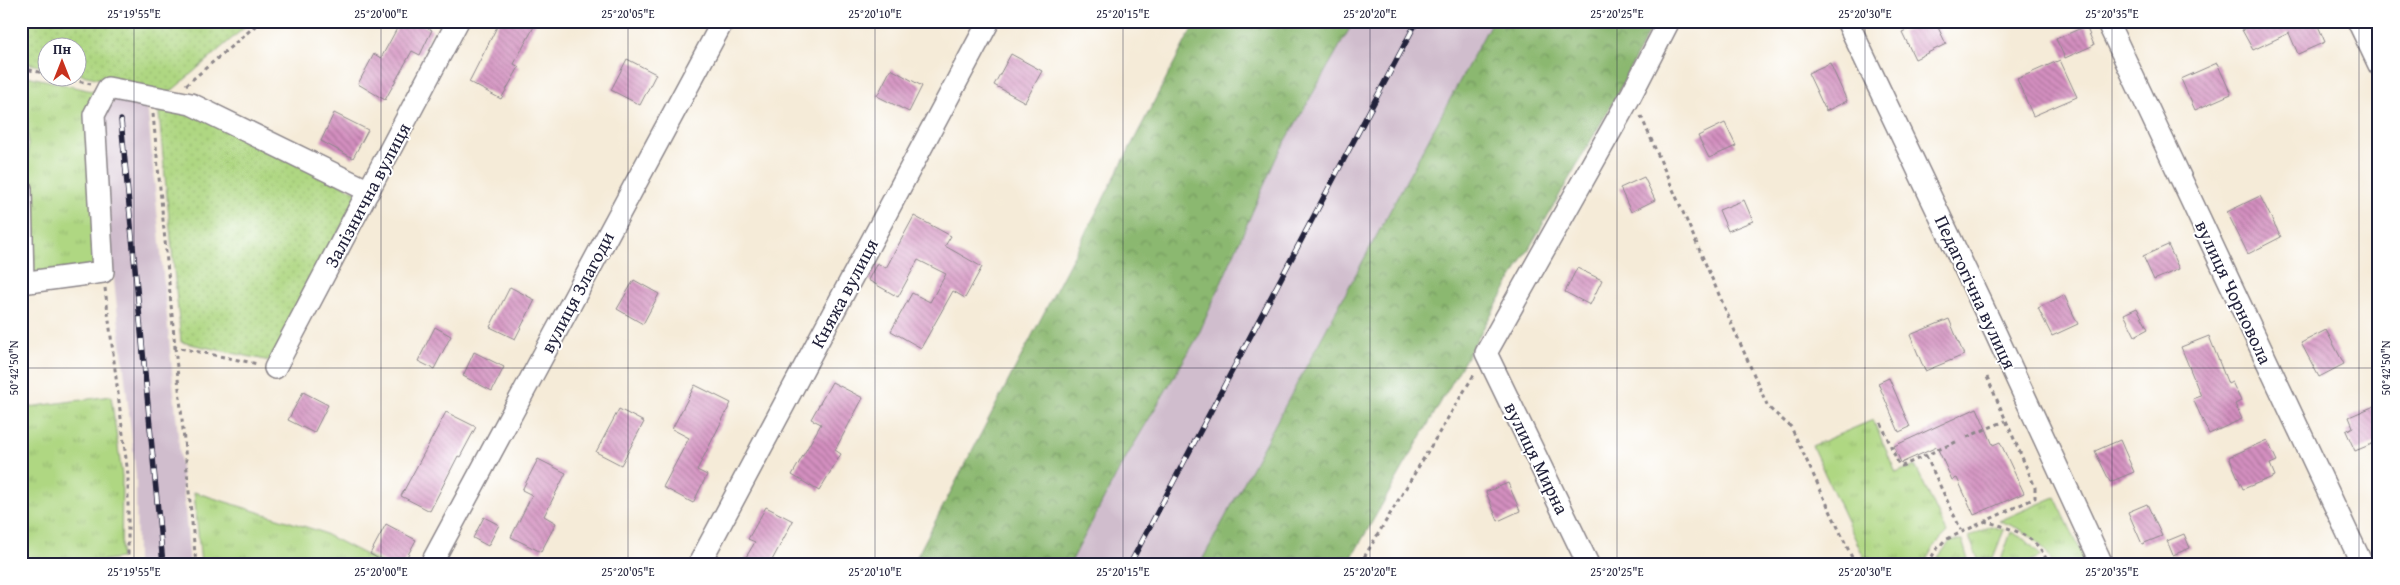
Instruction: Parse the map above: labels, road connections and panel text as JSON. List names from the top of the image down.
{
  "streets": {
    "street": [
      "Залізнична вулиця",
      "вулиця Злагоди",
      "Педагогічна вулиця",
      "вулиця Чорновола",
      "Княжа вулиця",
      "вулиця Мирна"
    ]
  },
  "north": "top",
  "coordinates": [
    "25°19'55\"E",
    "25°20'00\"E",
    "25°20'05\"E",
    "25°20'10\"E",
    "25°20'15\"E",
    "25°20'20\"E",
    "25°20'25\"E",
    "25°20'30\"E",
    "25°20'35\"E",
    "50°42'50\"N"
  ]
}
